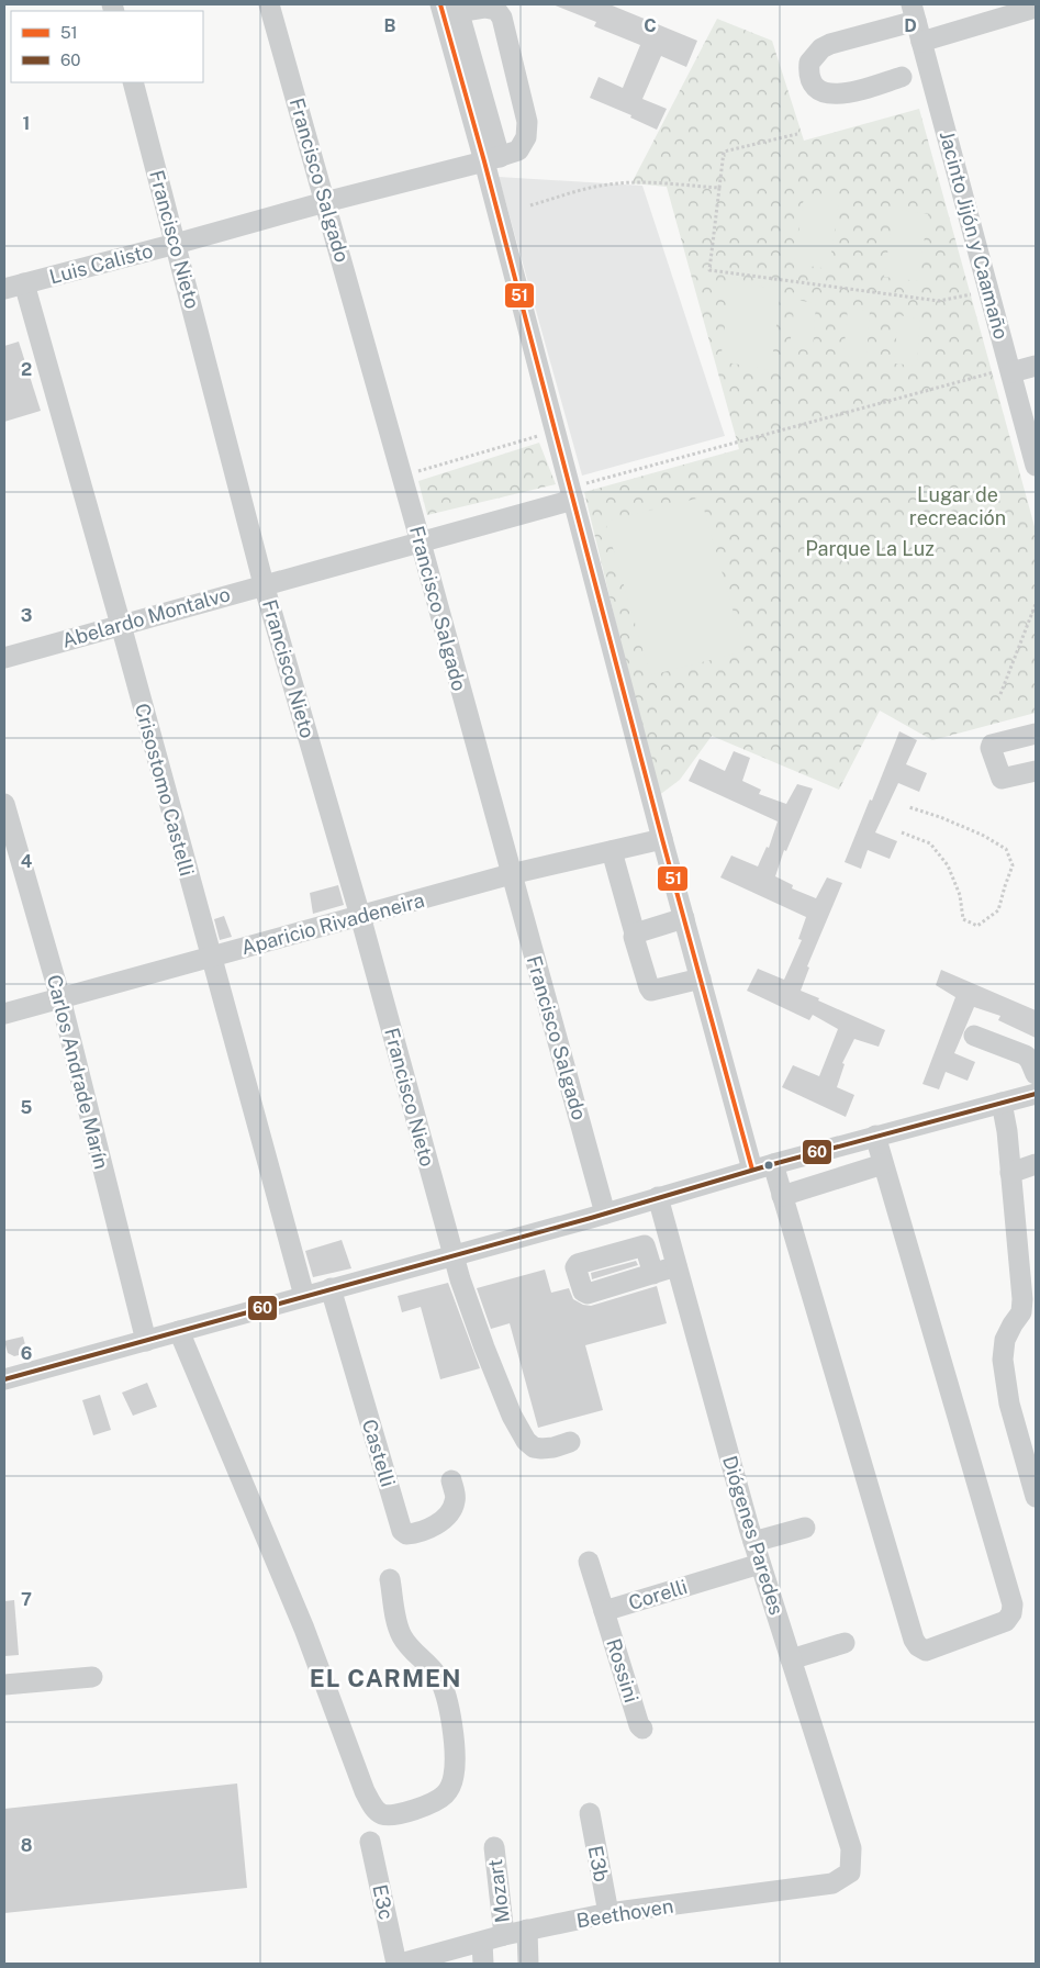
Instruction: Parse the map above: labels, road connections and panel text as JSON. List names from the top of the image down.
{
  "streets": {
    "street": [
      "Francisco Salgado",
      "Jacinto Jijón y Caamaño",
      "Francisco Nieto",
      "Luis Calisto",
      "Abelardo Montalvo",
      "Crisostomo Castelli",
      "Aparicio Rivadeneira",
      "Carlos Andrade Marín",
      "Castelli",
      "Diógenes Paredes",
      "Corelli",
      "Rossini",
      "E3b",
      "Mozart",
      "E3c",
      "Beethoven"
    ]
  },
  "crossings": [
    ["Francisco Salgado", "Luis Calisto"],
    ["Francisco Salgado", "Abelardo Montalvo"],
    ["Francisco Salgado", "Aparicio Rivadeneira"],
    ["Francisco Nieto", "Luis Calisto"],
    ["Francisco Nieto", "Abelardo Montalvo"],
    ["Francisco Nieto", "Aparicio Rivadeneira"],
    ["Luis Calisto", "Crisostomo Castelli"],
    ["Abelardo Montalvo", "Crisostomo Castelli"],
    ["Crisostomo Castelli", "Aparicio Rivadeneira"],
    ["Aparicio Rivadeneira", "Carlos Andrade Marín"],
    ["Diógenes Paredes", "Corelli"],
    ["Diógenes Paredes", "Beethoven"],
    ["Corelli", "Rossini"],
    ["E3b", "Beethoven"],
    ["Mozart", "Beethoven"]
  ],
  "districts": ["EL CARMEN"],
  "parks": ["Lugar de recreación", "Parque La Luz"],
  "lines": ["transit line 51", "transit line 60"],
  "legend": ["51", "60"],
  "grid": {
    "columns": ["B", "C", "D"],
    "rows": [
      "1",
      "2",
      "3",
      "4",
      "5",
      "6",
      "7",
      "8"
    ]
  }
}
